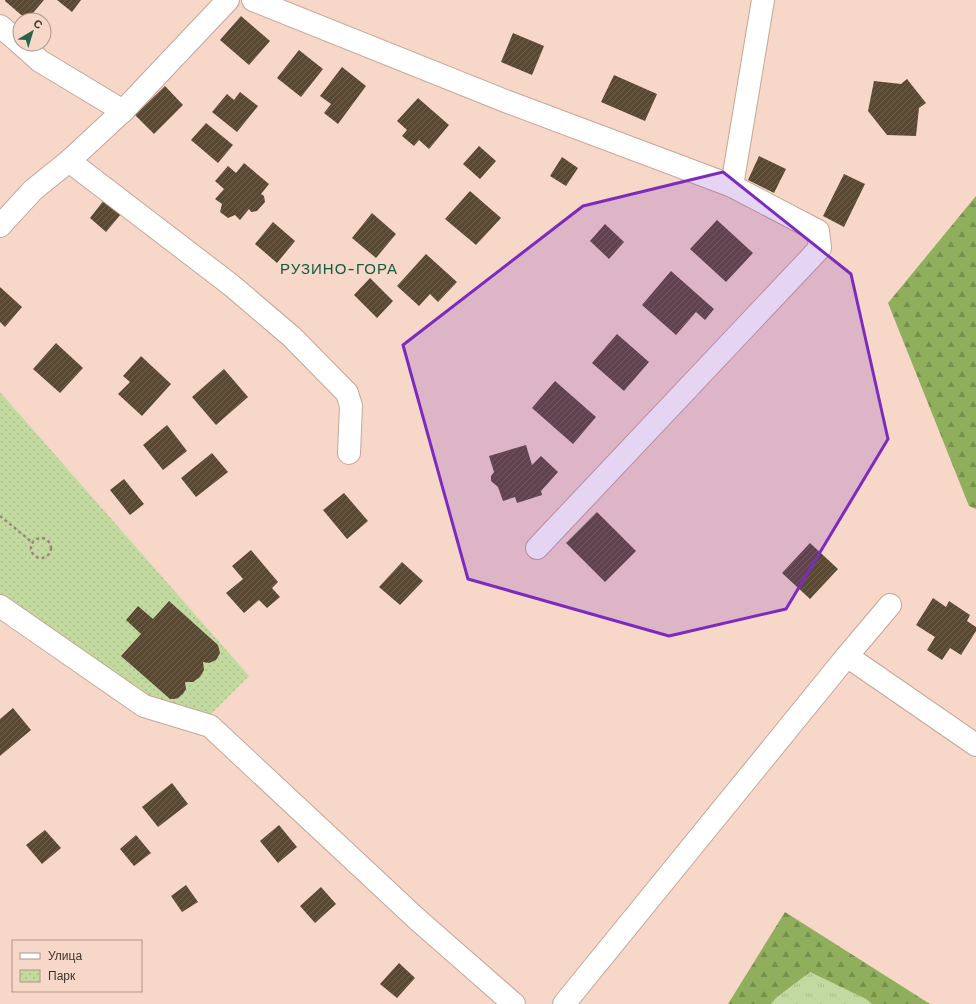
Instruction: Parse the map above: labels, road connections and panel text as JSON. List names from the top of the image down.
{
  "districts": ["РУЗИНО-ГОРА"],
  "legend": ["Улица", "Парк"],
  "north": "top right"
}
